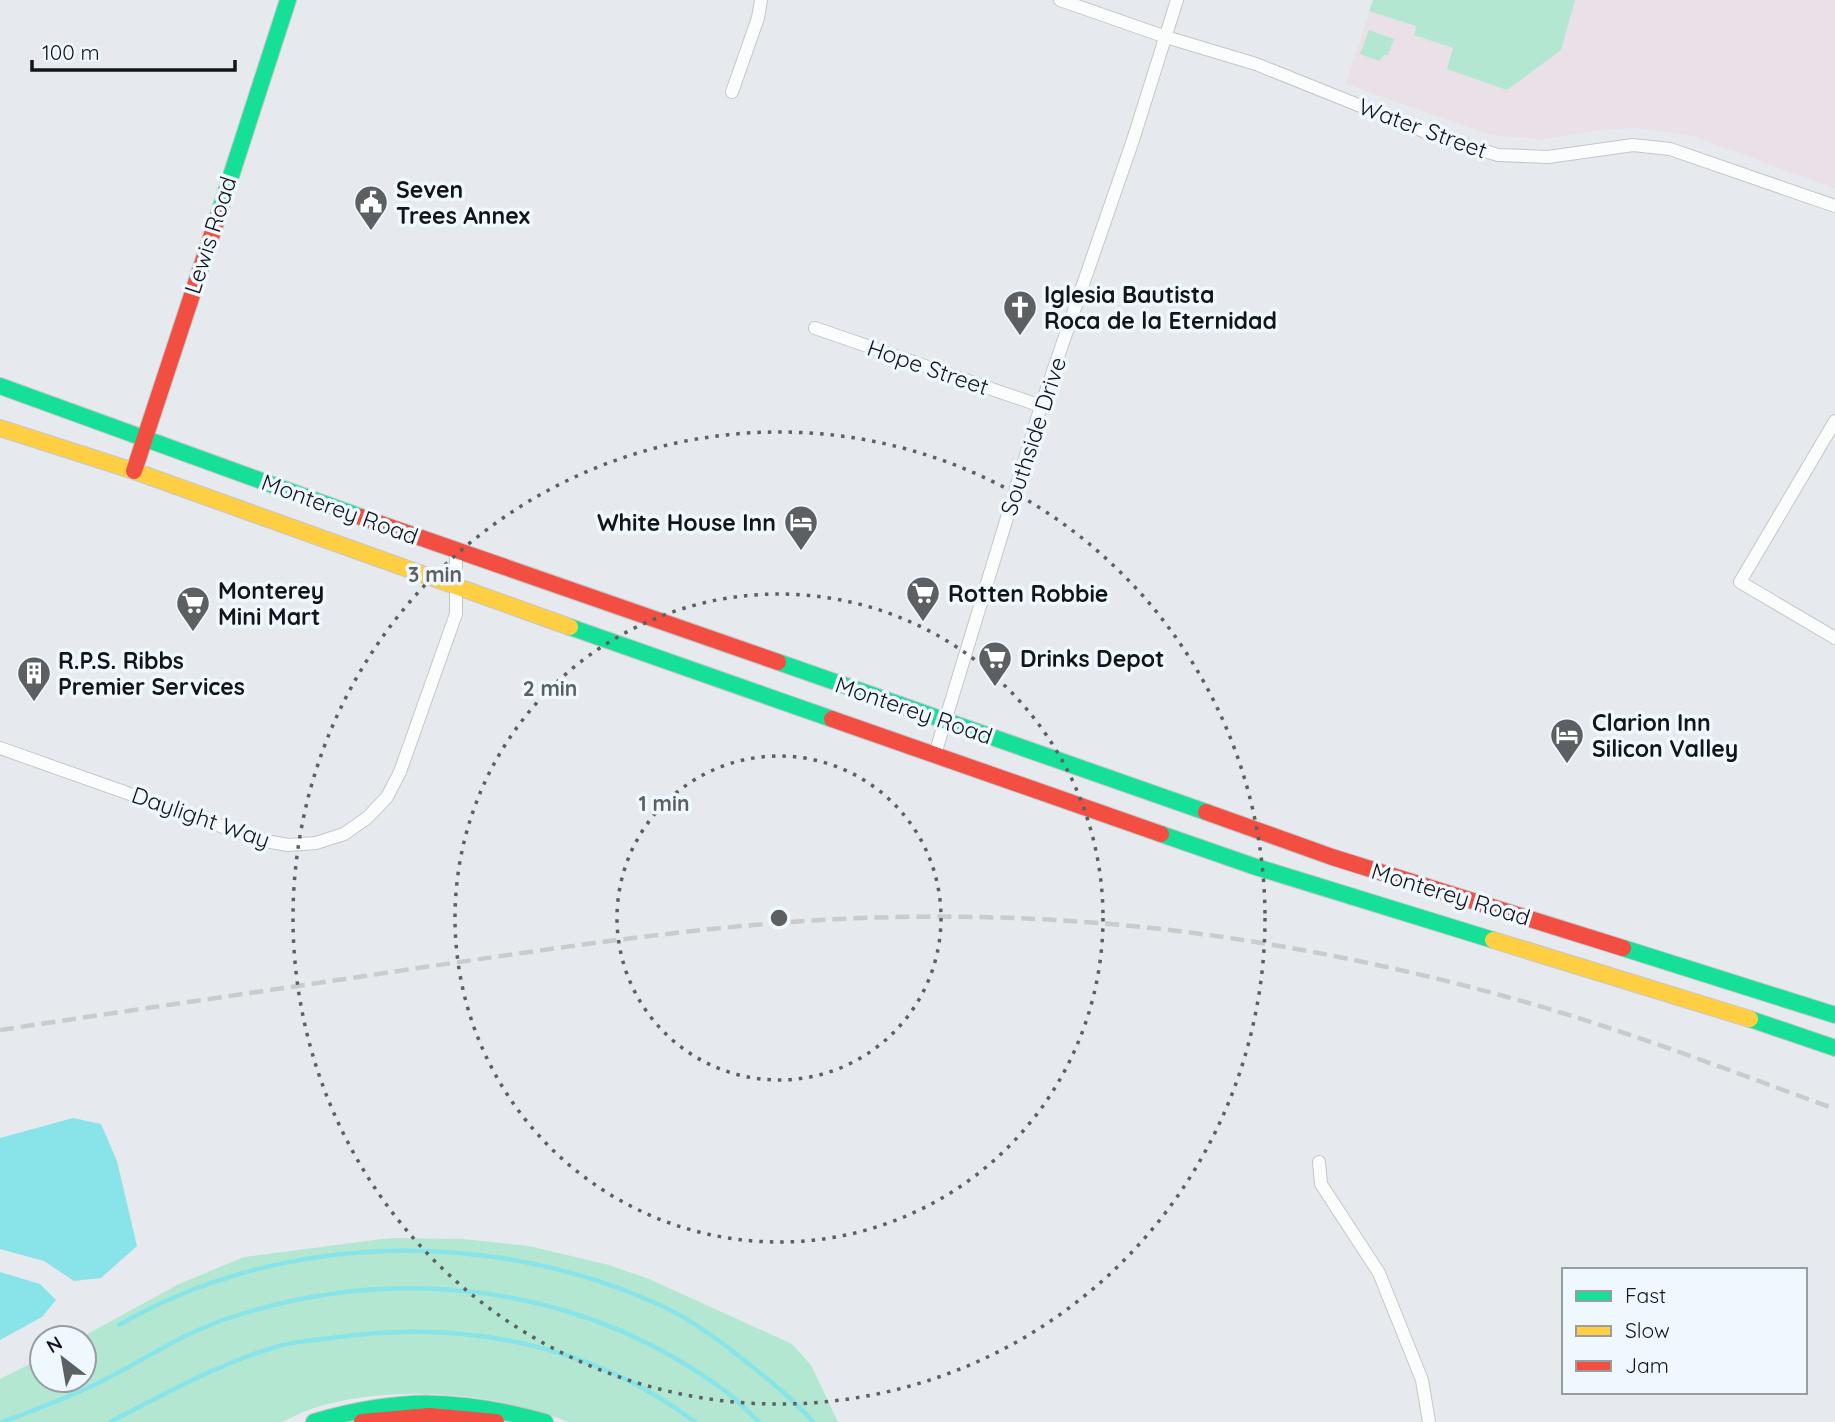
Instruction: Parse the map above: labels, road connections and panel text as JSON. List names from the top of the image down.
{
  "streets": {
    "main road": ["Lewis Road", "Monterey Road"],
    "street": [
      "Water Street",
      "Hope Street",
      "Southside Drive",
      "Daylight Way"
    ]
  },
  "crossings": [
    ["Water Street", "Southside Drive"],
    ["Lewis Road", "Monterey Road"],
    ["Hope Street", "Southside Drive"],
    ["Southside Drive", "Monterey Road"],
    ["Monterey Road", "Daylight Way"]
  ],
  "places": {
    "public building": ["Seven Trees Annex"],
    "church": ["Iglesia Bautista Roca de la Eternidad"],
    "hotel": ["White House Inn", "Clarion Inn Silicon Valley"],
    "supermarket": ["Rotten Robbie", "Monterey Mini Mart", "Drinks Depot"],
    "building": ["R.P.S. Ribbs Premier Services"]
  },
  "legend": ["Fast", "Slow", "Jam"],
  "scale_bar": "100 m",
  "north": "top left",
  "rings": ["3 min", "2 min", "1 min"]
}
